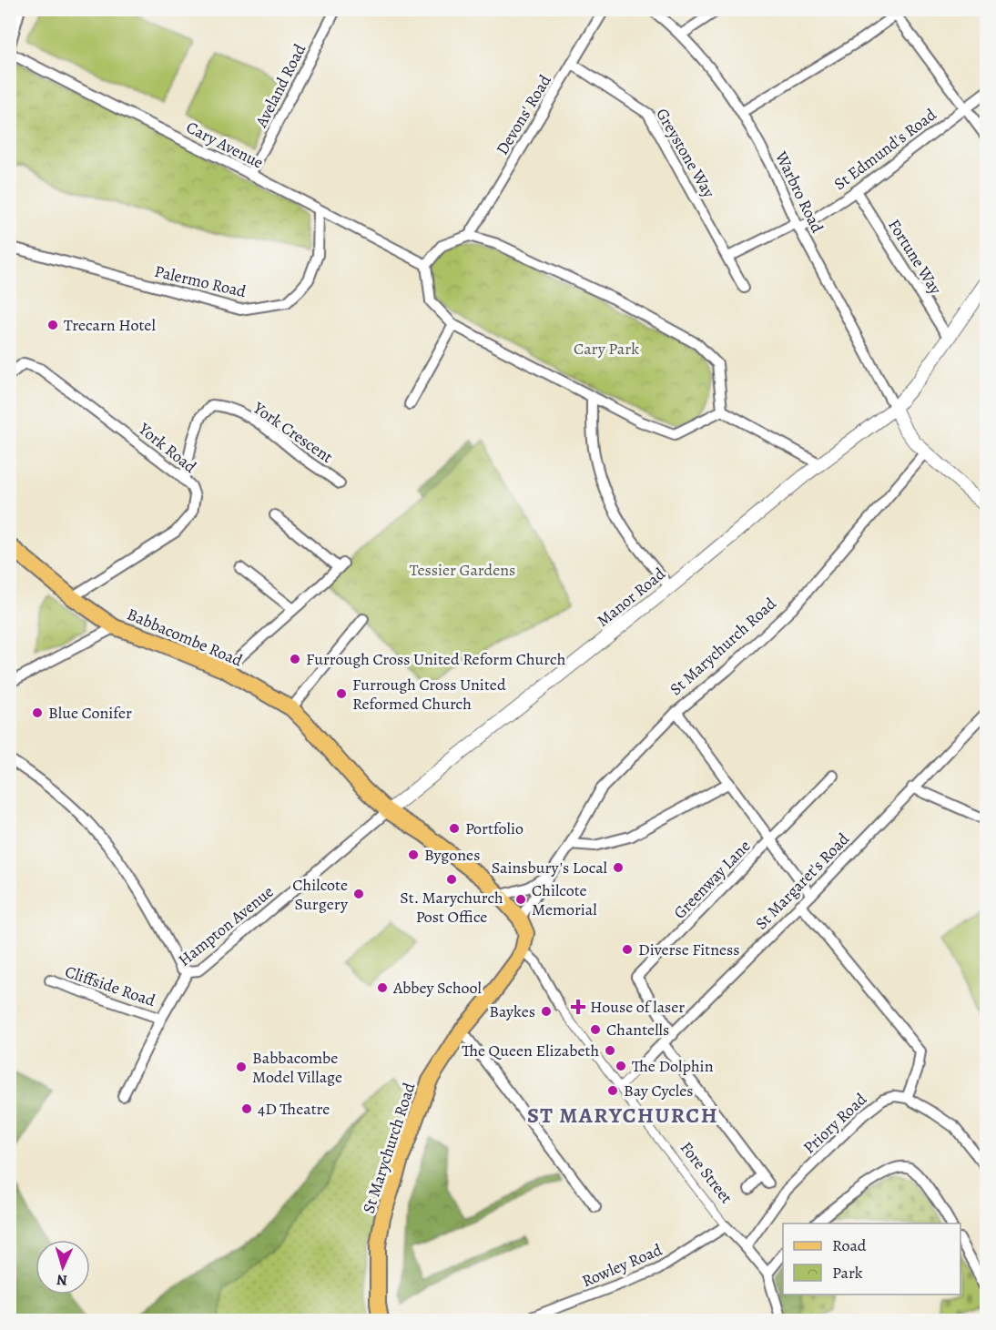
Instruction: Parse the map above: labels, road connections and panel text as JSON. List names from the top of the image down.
{
  "streets": {
    "main road": ["Babbacombe Road", "St Marychurch Road"],
    "street": [
      "Aveland Road",
      "Devons' Road",
      "Cary Avenue",
      "St Edmund's Road",
      "Greystone Way",
      "Warbro Road",
      "Fortune Way",
      "Palermo Road",
      "York Crescent",
      "York Road",
      "Manor Road",
      "Greenway Lane",
      "St Margaret's Road",
      "Hampton Avenue",
      "Cliffside Road",
      "Priory Road",
      "Fore Street",
      "Rowley Road"
    ]
  },
  "crossings": [
    ["Aveland Road", "Cary Avenue"],
    ["Devons' Road", "Greystone Way"],
    ["Cary Avenue", "Palermo Road"],
    ["St Edmund's Road", "Warbro Road"],
    ["St Edmund's Road", "Fortune Way"],
    ["Warbro Road", "Manor Road"],
    ["Fortune Way", "Manor Road"],
    ["York Crescent", "York Road"],
    ["York Road", "Babbacombe Road"],
    ["Manor Road", "Babbacombe Road"],
    ["Manor Road", "Hampton Avenue"],
    ["Babbacombe Road", "Hampton Avenue"],
    ["St Marychurch Road", "Fore Street"],
    ["Greenway Lane", "St Margaret's Road"],
    ["Hampton Avenue", "Cliffside Road"],
    ["Priory Road", "Fore Street"],
    ["Fore Street", "Rowley Road"]
  ],
  "districts": ["ST MARYCHURCH"],
  "parks": ["Cary Park", "Tessier Gardens"],
  "places": {
    "other": [
      "Trecarn Hotel",
      "Furrough Cross United Reform Church",
      "Furrough Cross United Reformed Church",
      "Blue Conifer",
      "Portfolio",
      "Bygones",
      "Sainsbury's Local",
      "St. Marychurch Post Office",
      "Chilcote Surgery",
      "Chilcote Memorial",
      "Diverse Fitness",
      "Abbey School",
      "Baykes",
      "Chantells",
      "The Queen Elizabeth",
      "The Dolphin",
      "Babbacombe Model Village",
      "Bay Cycles",
      "4D Theatre"
    ],
    "health": ["House of laser"]
  },
  "legend": ["Road", "Park"],
  "north": "bottom"
}
